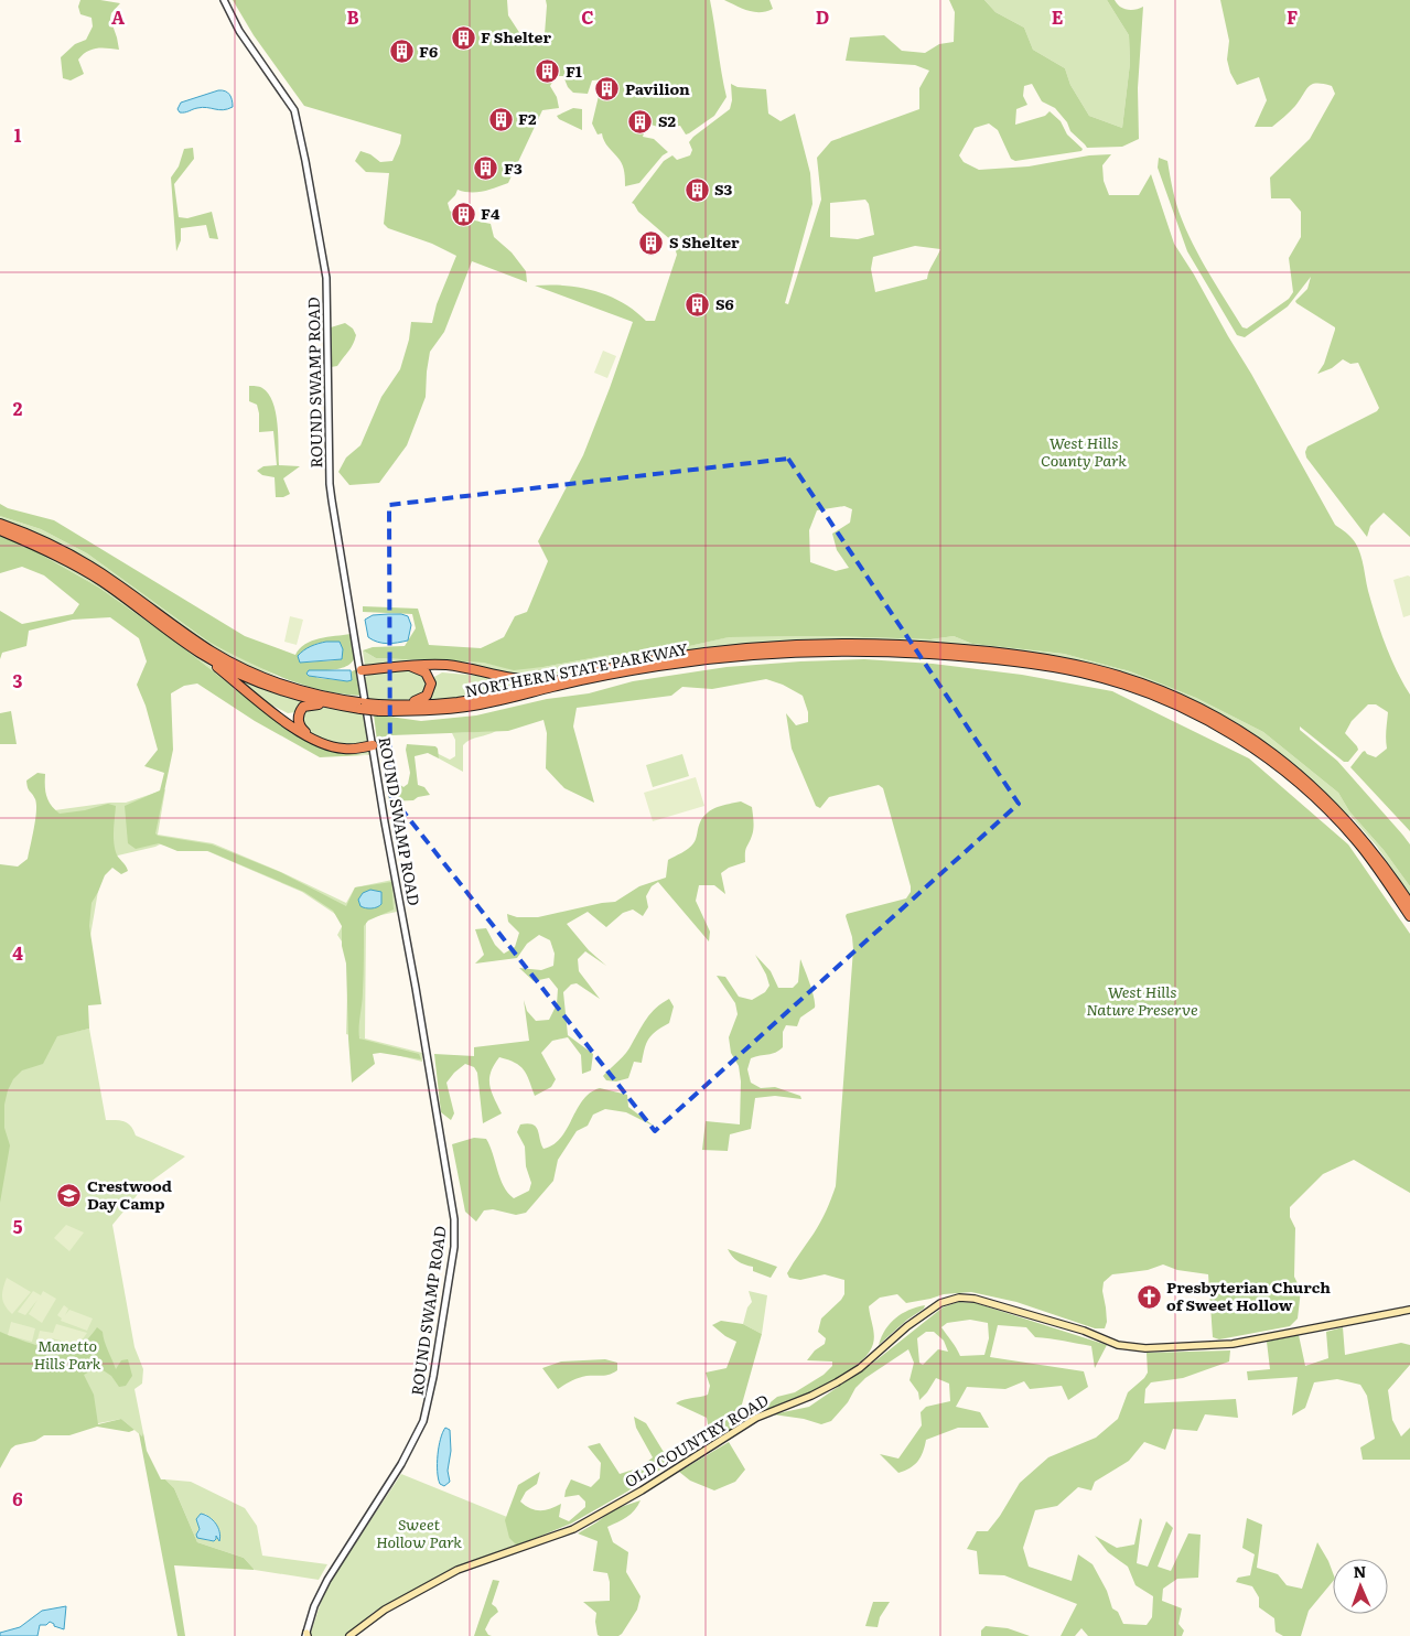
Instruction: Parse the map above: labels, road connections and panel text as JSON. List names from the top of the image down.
{
  "streets": {
    "highway": ["NORTHERN STATE PARKWAY"],
    "main road": ["OLD COUNTRY ROAD"],
    "street": ["ROUND SWAMP ROAD"]
  },
  "parks": [
    "West Hills County Park",
    "West Hills Nature Preserve",
    "Manetto Hills Park",
    "Sweet Hollow Park"
  ],
  "places": {
    "building": [
      "F Shelter",
      "F6",
      "F1",
      "Pavilion",
      "F2",
      "S2",
      "F3",
      "S3",
      "F4",
      "S Shelter",
      "S6"
    ],
    "school or university": ["Crestwood Day Camp"],
    "church": ["Presbyterian Church of Sweet Hollow"]
  },
  "north": "top",
  "grid": {
    "columns": [
      "A",
      "B",
      "C",
      "D",
      "E",
      "F"
    ],
    "rows": [
      "1",
      "2",
      "3",
      "4",
      "5",
      "6"
    ]
  }
}
